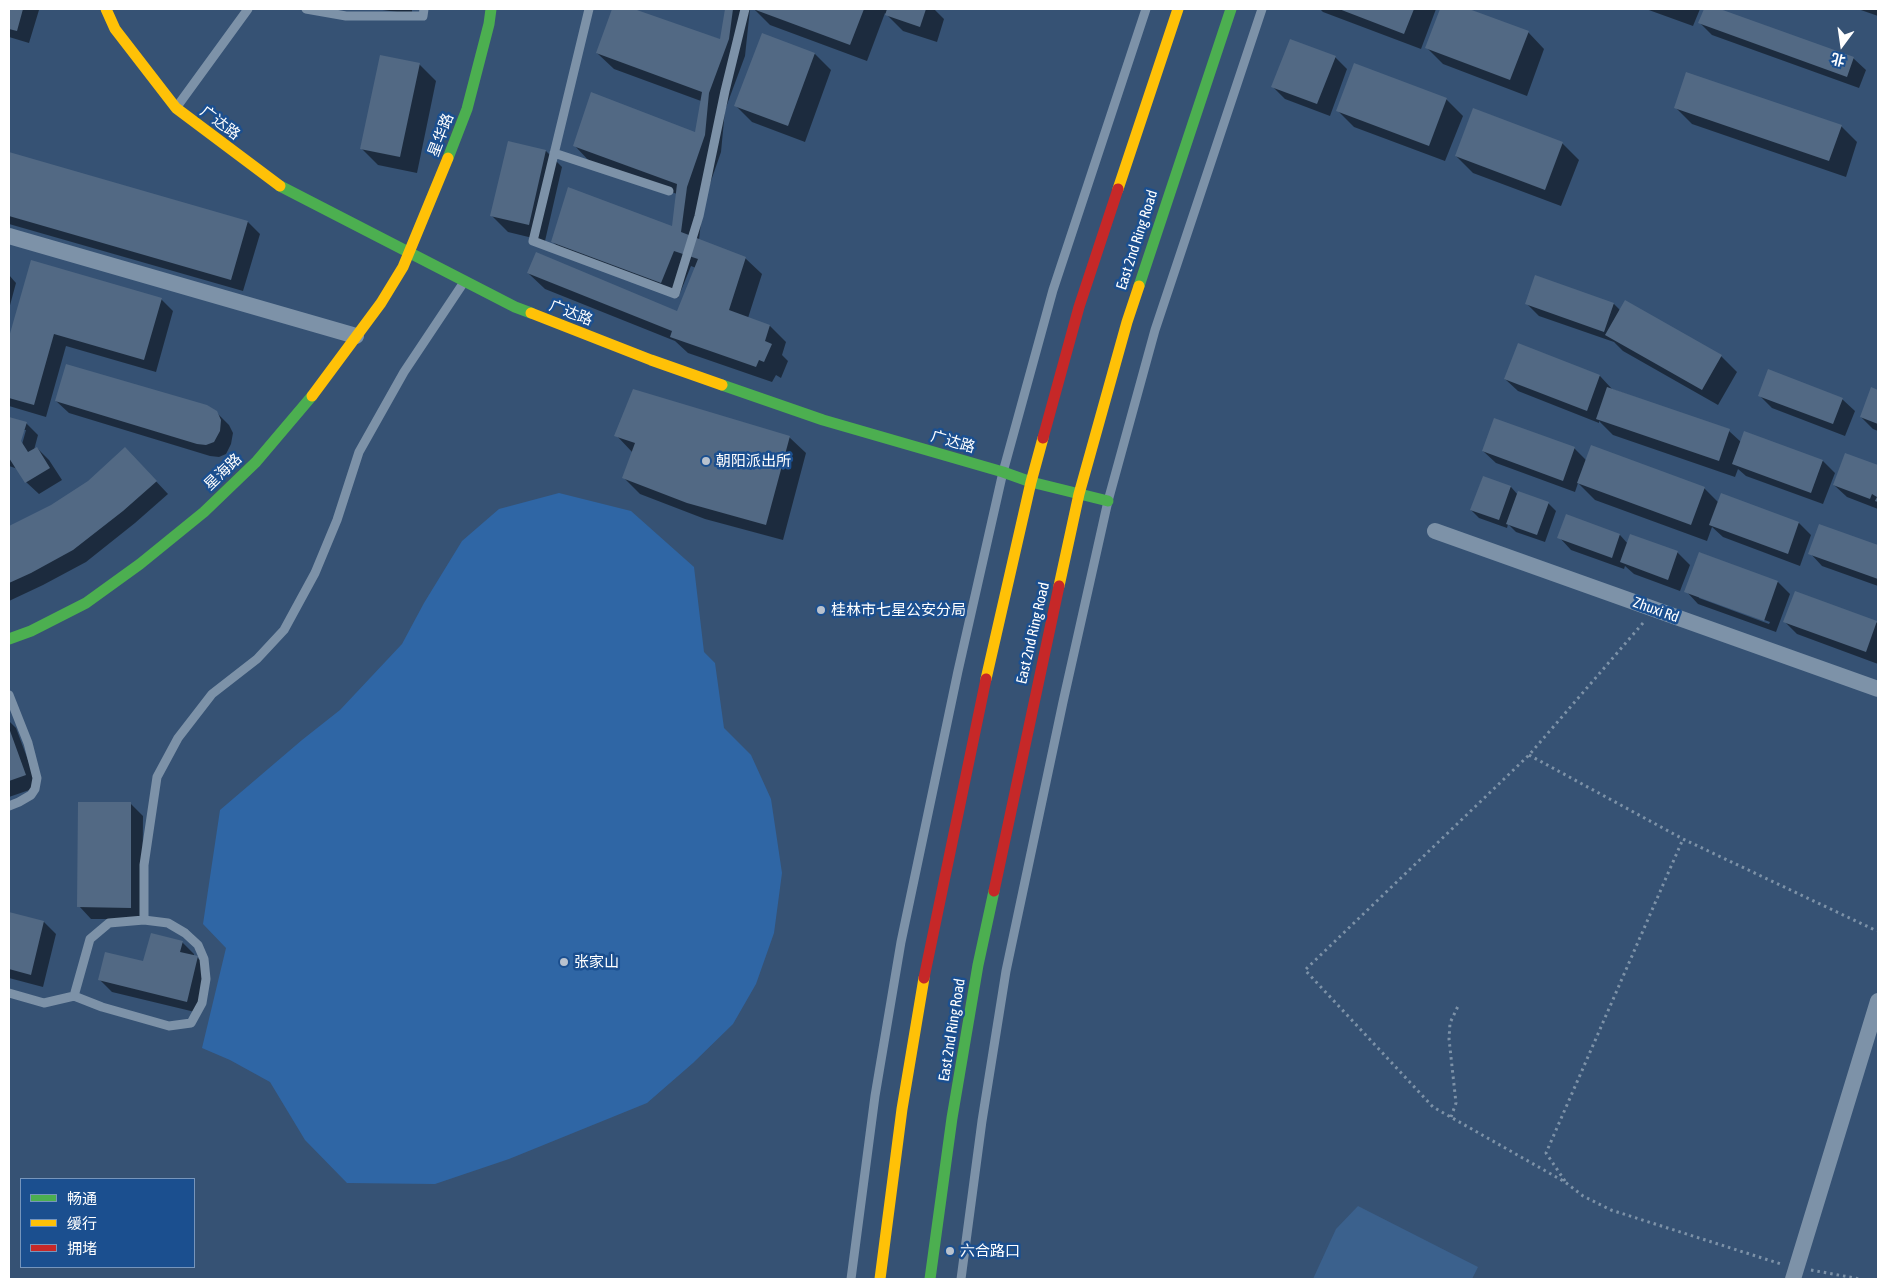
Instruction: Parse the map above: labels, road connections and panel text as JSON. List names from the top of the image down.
{
  "streets": {
    "main road": [
      "广达路",
      "星华路",
      "East 2nd Ring Road",
      "星海路"
    ],
    "street": ["Zhuxi Rd"]
  },
  "crossings": [
    ["广达路", "星华路"],
    ["广达路", "East 2nd Ring Road"],
    ["星华路", "星海路"]
  ],
  "places": [
    "朝阳派出所",
    "桂林市七星公安分局",
    "张家山",
    "六合路口"
  ],
  "legend": ["畅通", "缓行", "拥堵"],
  "north": "bottom"
}
